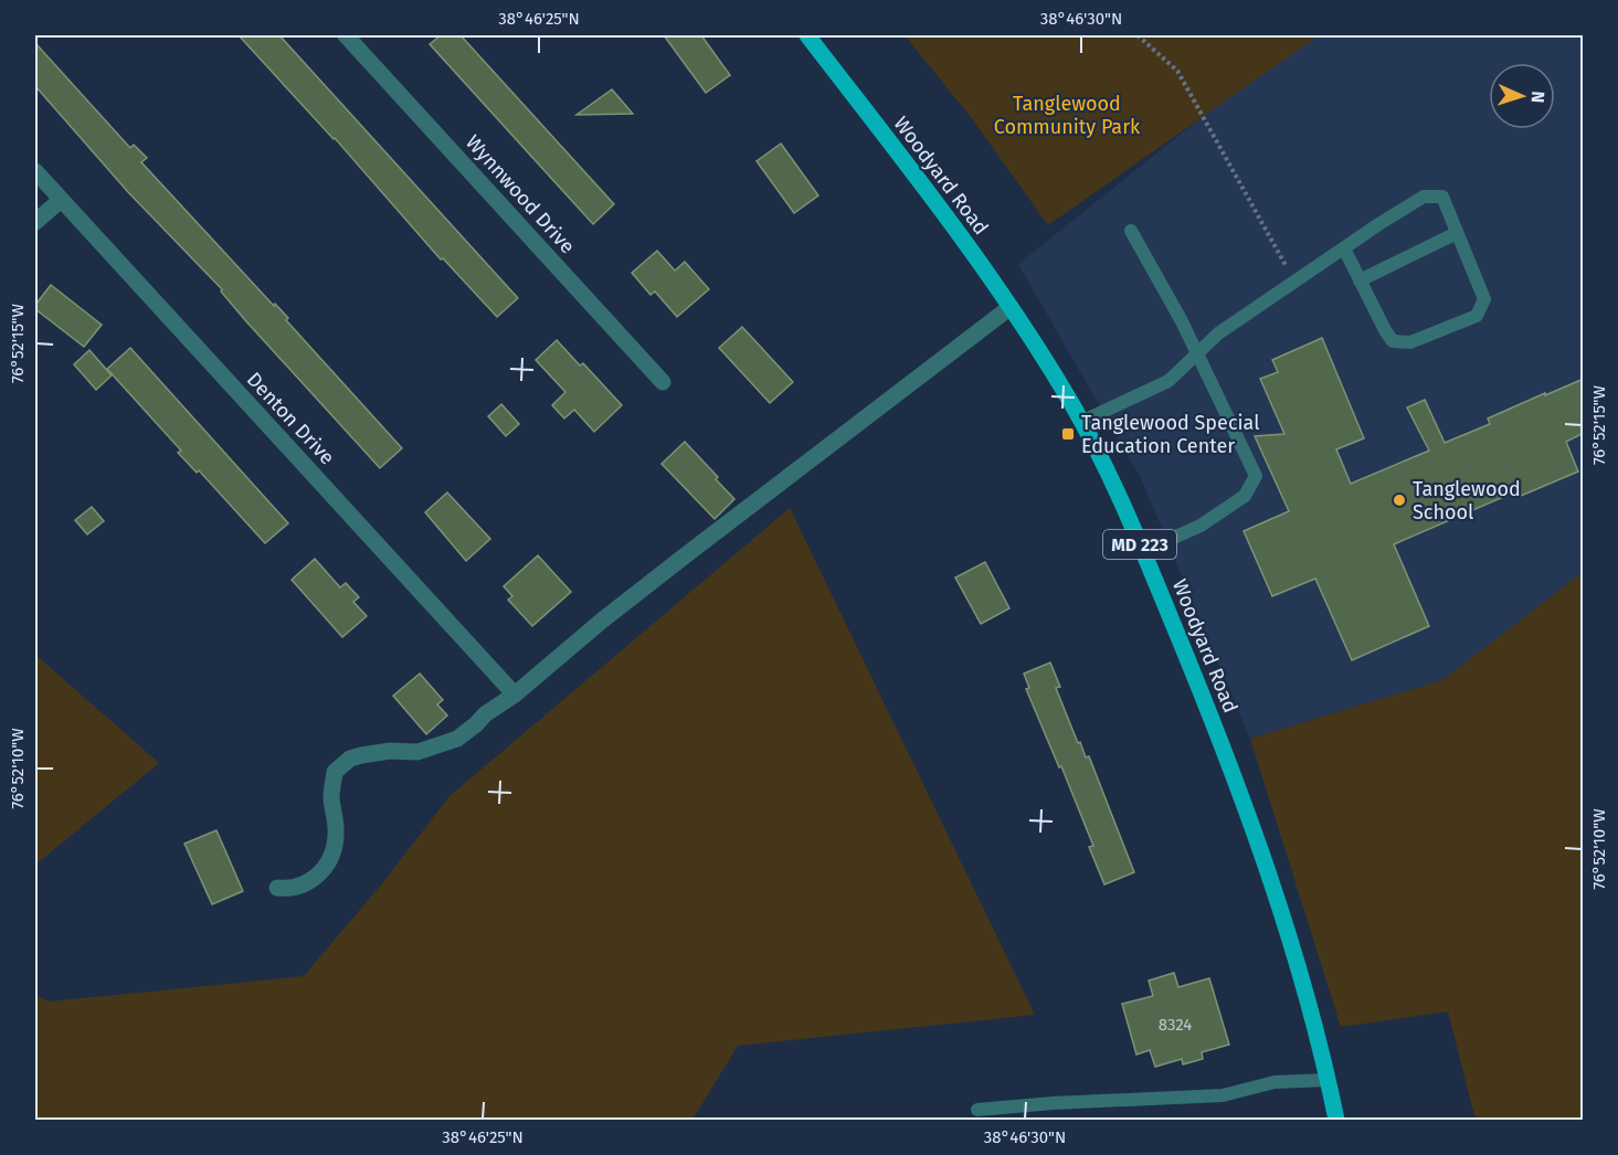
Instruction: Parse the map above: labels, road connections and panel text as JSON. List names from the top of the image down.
{
  "streets": {
    "main road": ["Woodyard Road", "MD 223"],
    "street": ["Wynnwood Drive", "Denton Drive"]
  },
  "parks": ["Tanglewood Community Park"],
  "places": {
    "transit": ["Tanglewood Special Education Center"],
    "other": ["Tanglewood School"]
  },
  "house_numbers": ["8324"],
  "north": "right",
  "coordinates": [
    "38°46'25\"N",
    "38°46'30\"N",
    "76°52'15\"W",
    "76°52'10\"W"
  ]
}
